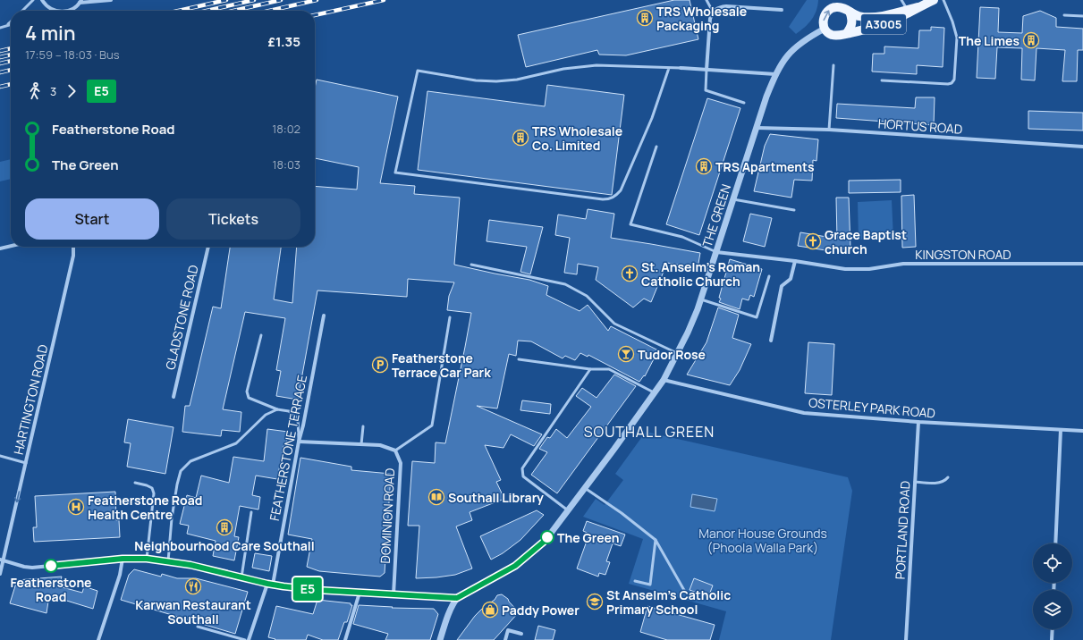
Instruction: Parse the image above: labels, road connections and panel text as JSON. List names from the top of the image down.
{
  "streets": {
    "main road": ["A3005"],
    "street": [
      "HORTUS ROAD",
      "THE GREEN",
      "KINGSTON ROAD",
      "GLADSTONE ROAD",
      "HARTINGTON ROAD",
      "OSTERLEY PARK ROAD",
      "FEATHERSTONE TERRACE",
      "DOMINION ROAD",
      "PORTLAND ROAD"
    ]
  },
  "crossings": [
    ["A3005", "THE GREEN"],
    ["HORTUS ROAD", "THE GREEN"],
    ["THE GREEN", "KINGSTON ROAD"],
    ["THE GREEN", "OSTERLEY PARK ROAD"],
    ["OSTERLEY PARK ROAD", "PORTLAND ROAD"],
    ["FEATHERSTONE TERRACE", "DOMINION ROAD"]
  ],
  "districts": ["SOUTHALL GREEN"],
  "parks": ["Manor House Grounds (Phoola Walla Park)"],
  "places": {
    "building": [
      "TRS Wholesale Packaging",
      "The Limes",
      "TRS Wholesale Co. Limited",
      "TRS Apartments",
      "Neighbourhood Care Southall"
    ],
    "church": ["Grace Baptist church", "St. Anselm's Roman Catholic Church"],
    "bar": ["Tudor Rose"],
    "parking": ["Featherstone Terrace Car Park"],
    "library": ["Southall Library"],
    "hospital": ["Featherstone Road Health Centre"],
    "other": ["The Green", "Featherstone Road"],
    "restaurant": ["Karwan Restaurant Southall"],
    "school or university": ["St Anselm's Catholic Primary School"],
    "shop": ["Paddy Power"]
  },
  "lines": ["bus line E5"],
  "page": {
    "on_map": "E5",
    "heading": ["4 min", "17:59 – 18:03 · Bus", "£1.35"],
    "legs": ["3", "E5"],
    "list": [
      {
        "name": "Featherstone Road",
        "value": "18:02"
      },
      {
        "name": "The Green",
        "value": "18:03"
      }
    ],
    "buttons": ["Start", "Tickets"]
  }
}
